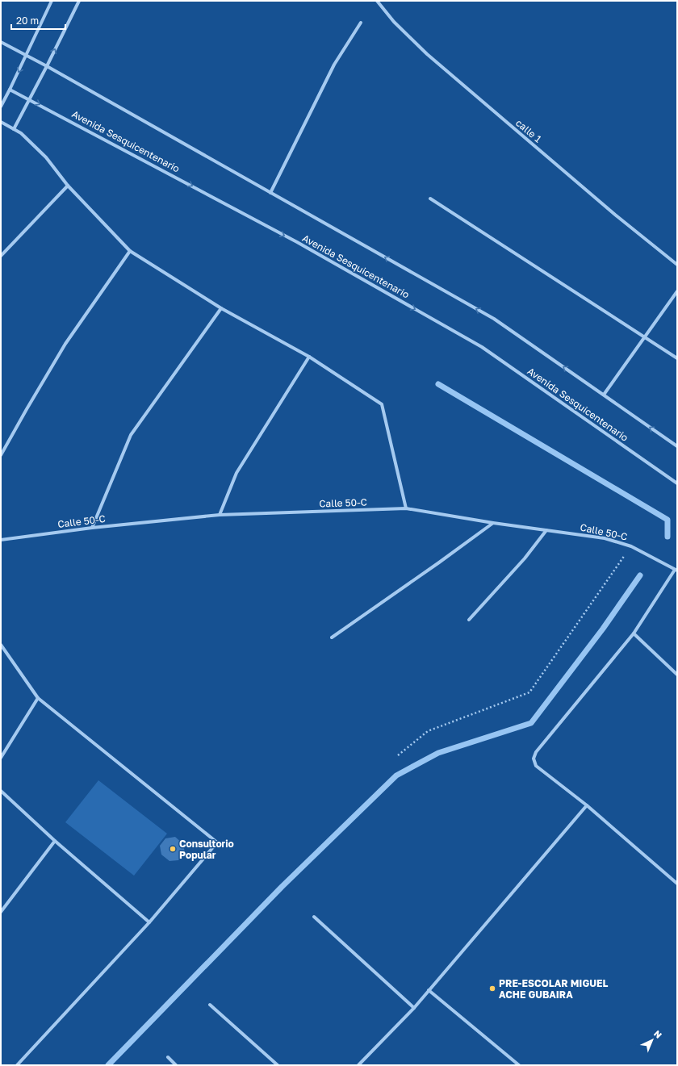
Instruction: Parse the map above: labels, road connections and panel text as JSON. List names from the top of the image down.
{
  "streets": {
    "street": ["calle 1", "Avenida Sesquicentenario", "Calle 50-C"]
  },
  "one_way": ["Avenida Sesquicentenario"],
  "places": ["Consultorio Popular", "PRE-ESCOLAR MIGUEL ACHE GUBAIRA"],
  "scale_bar": "20 m",
  "north": "top right"
}
